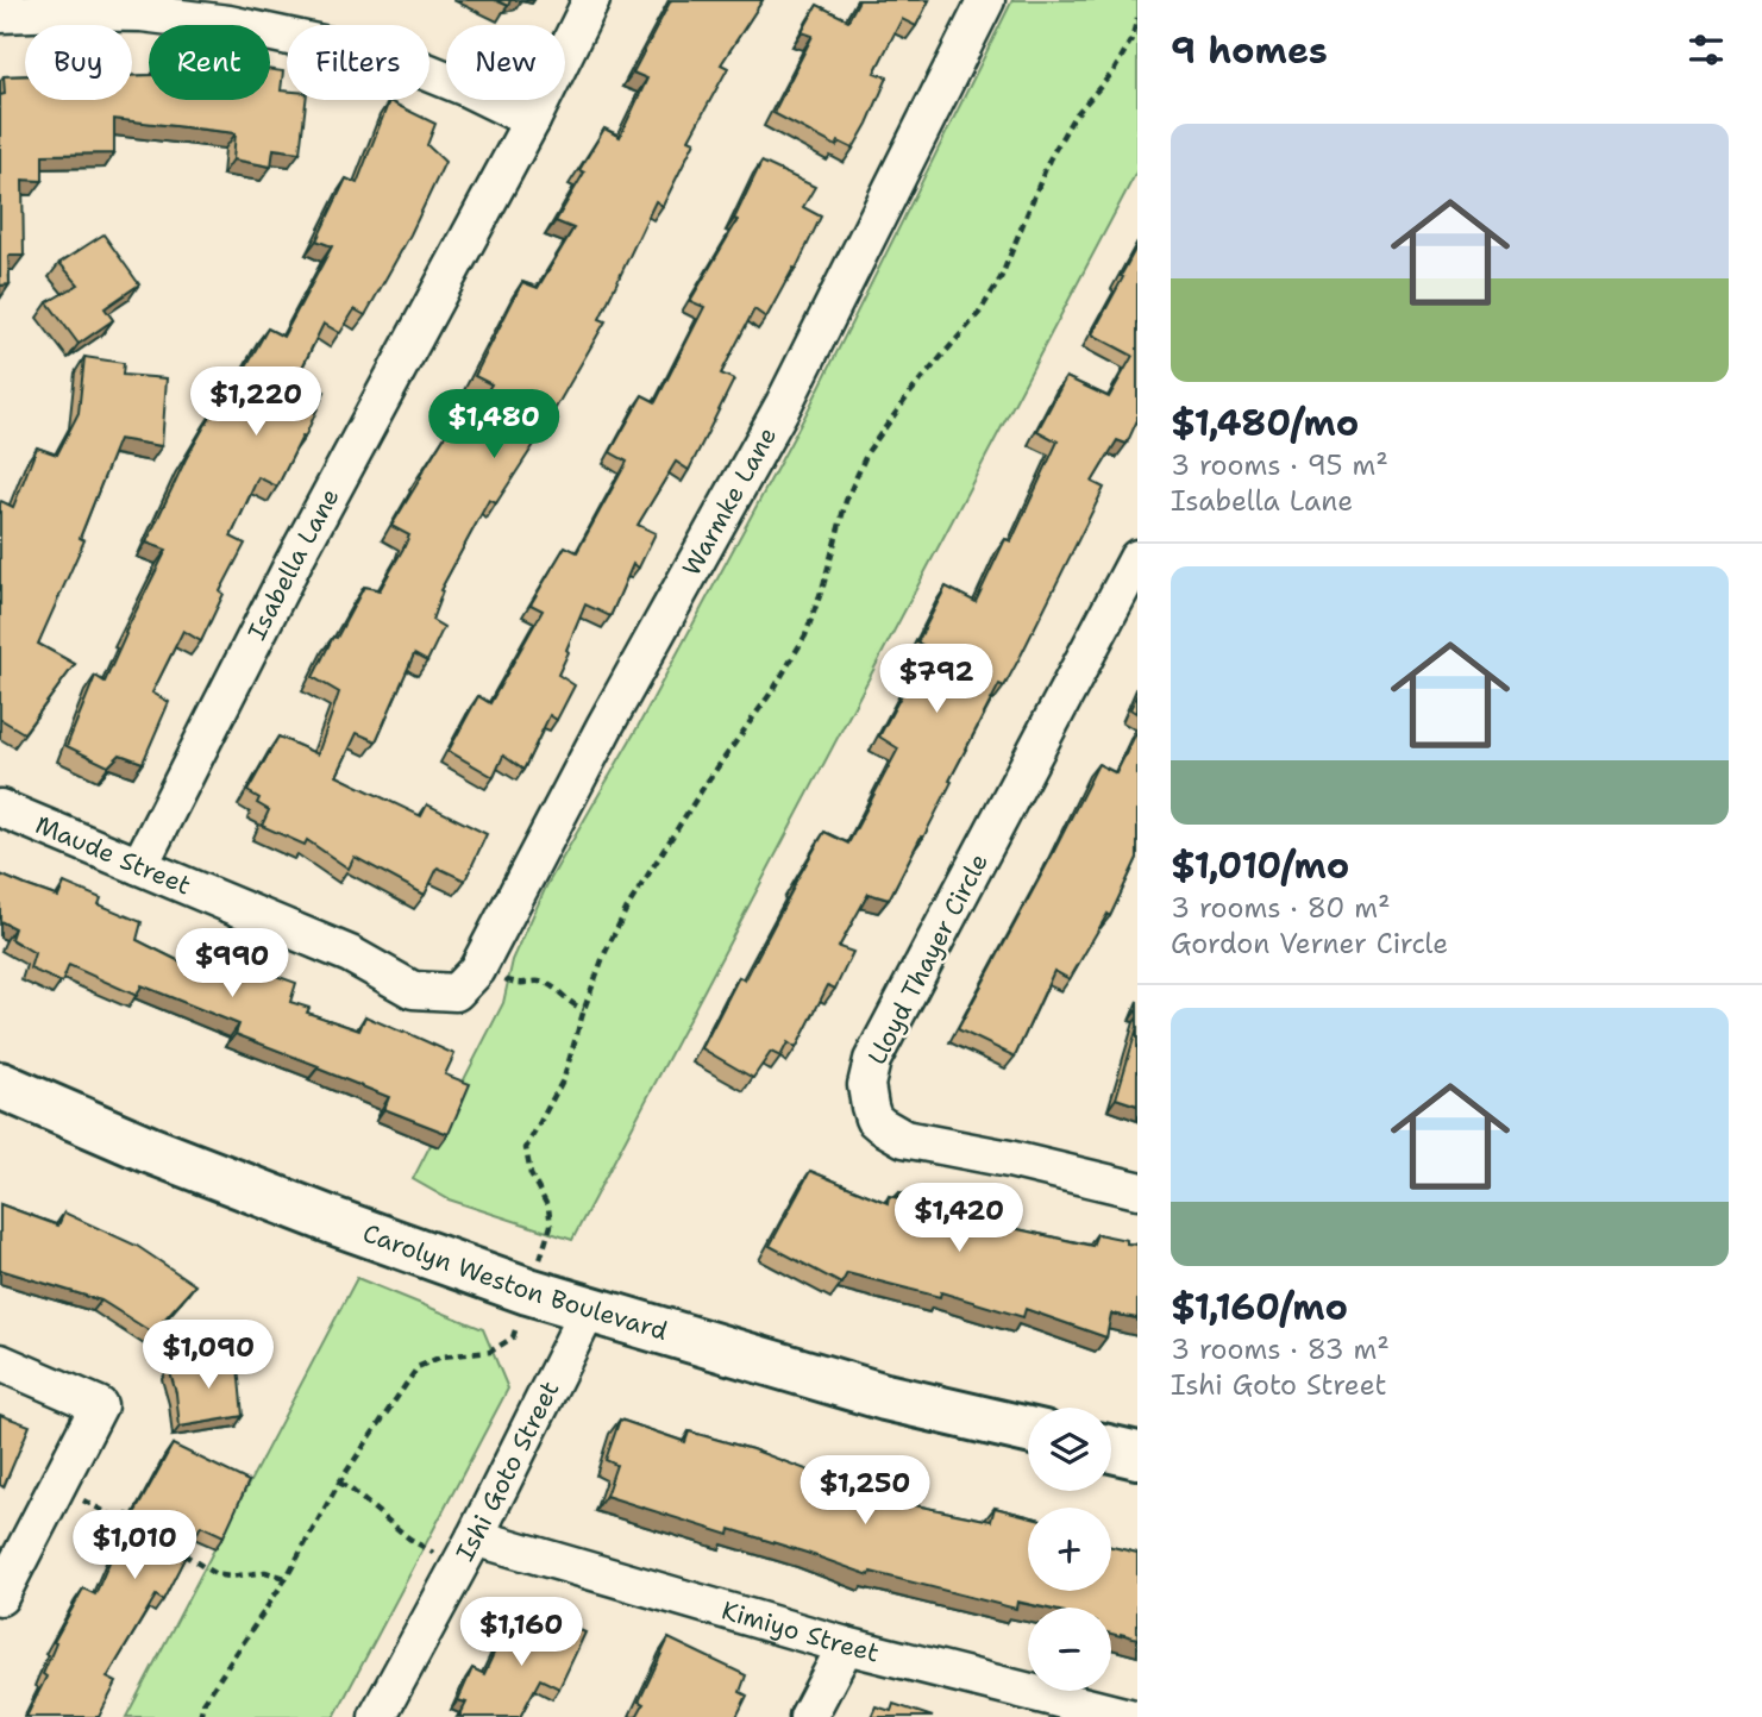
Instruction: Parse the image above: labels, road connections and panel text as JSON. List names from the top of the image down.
{
  "streets": {
    "street": [
      "Warmke Lane",
      "Isabella Lane",
      "Maude Street",
      "Lloyd Thayer Circle",
      "Carolyn Weston Boulevard",
      "Ishi Goto Street",
      "Kimiyo Street"
    ]
  },
  "crossings": [
    ["Warmke Lane", "Maude Street"],
    ["Isabella Lane", "Maude Street"],
    ["Carolyn Weston Boulevard", "Ishi Goto Street"],
    ["Ishi Goto Street", "Kimiyo Street"]
  ],
  "page": {
    "heading": "9 homes",
    "chip": [
      "Buy",
      "Rent",
      "Filters",
      "New"
    ],
    "list": [
      {
        "name": "$1,480/mo",
        "note": "3 rooms · 95 m² · Isabella Lane"
      },
      {
        "name": "$1,010/mo",
        "note": "3 rooms · 80 m² · Gordon Verner Circle"
      },
      {
        "name": "$1,160/mo",
        "note": "3 rooms · 83 m² · Ishi Goto Street"
      }
    ],
    "price": [
      "$1,220",
      "$1,480",
      "$792",
      "$990",
      "$1,420",
      "$1,090",
      "$1,250",
      "$1,010",
      "$1,160"
    ],
    "map_buttons": ["+", "−"]
  }
}
